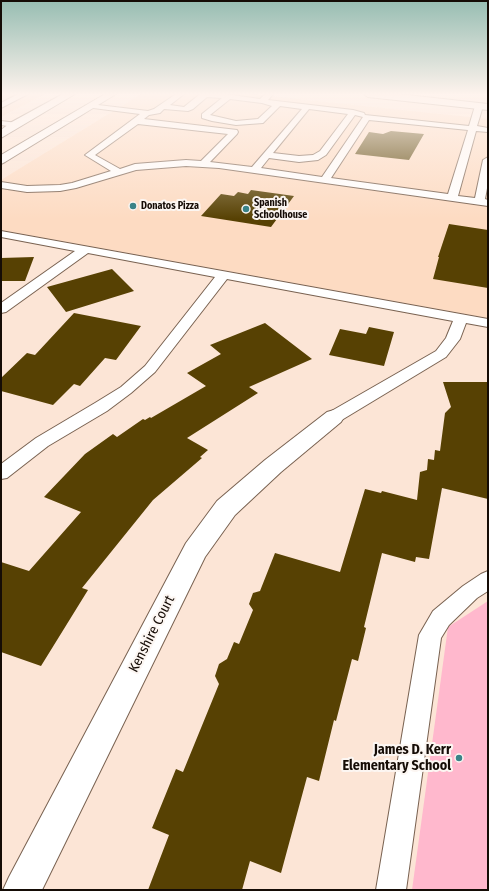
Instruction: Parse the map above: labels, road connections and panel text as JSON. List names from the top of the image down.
{
  "streets": {
    "main road": ["Kenshire Court"]
  },
  "places": ["Donatos Pizza", "Spanish Schoolhouse", "James D. Kerr Elementary School"]
}
